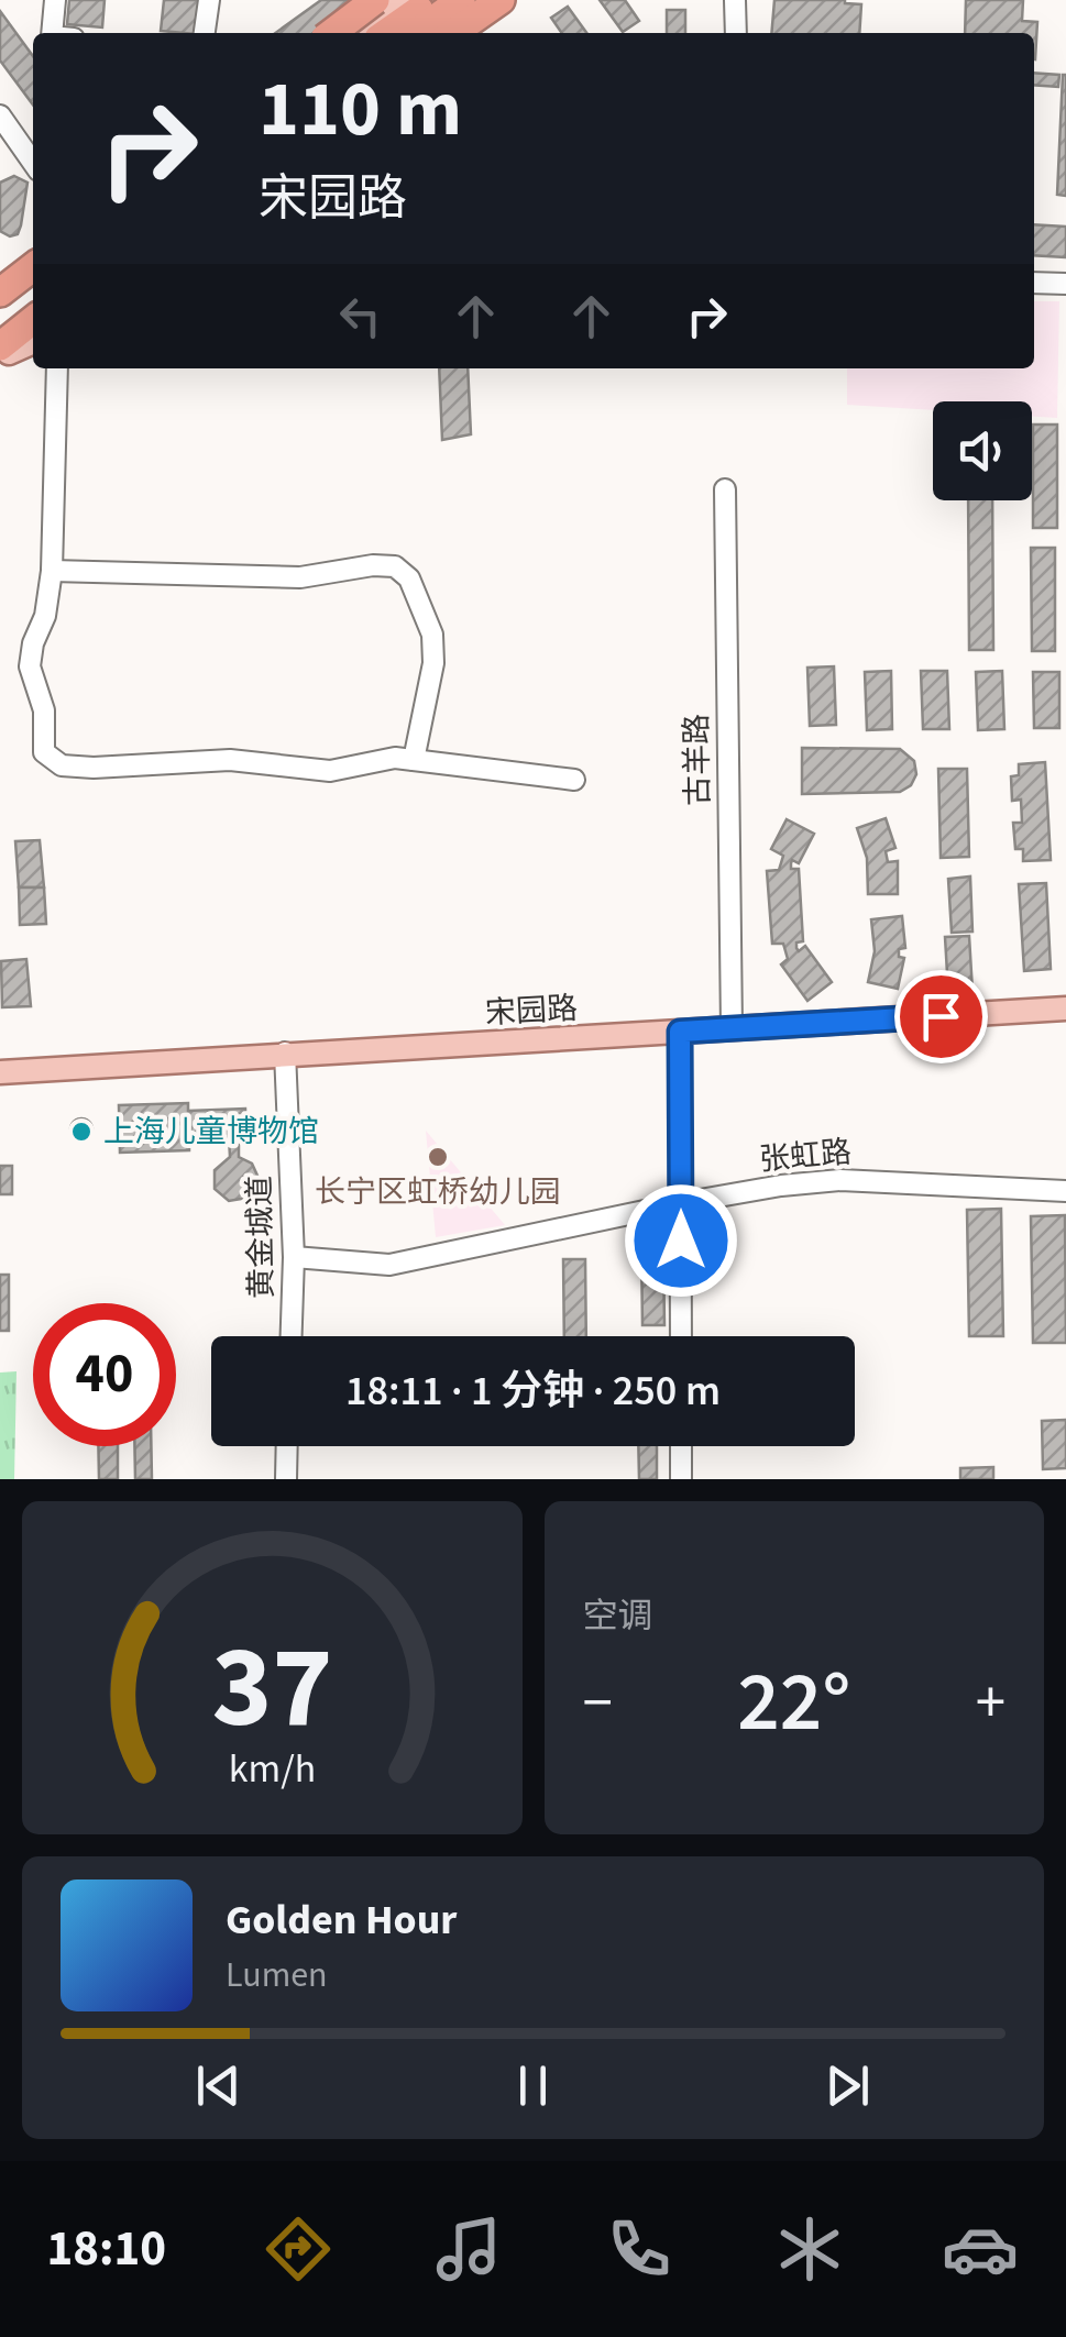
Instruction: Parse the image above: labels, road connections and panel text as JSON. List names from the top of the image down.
{
  "streets": {
    "main road": ["宋园路"],
    "street": ["古羊路", "张虹路", "黄金城道"]
  },
  "crossings": [
    ["古羊路", "宋园路"],
    ["宋园路", "黄金城道"],
    ["张虹路", "黄金城道"]
  ],
  "places": ["上海儿童博物馆", "长宁区虹桥幼儿园"],
  "page": {
    "turn": ["110 m", "宋园路"],
    "limit": "40",
    "trip": "18:11 · 1 分钟 · 250 m",
    "tile": "空调",
    "heat": ["−", "22°", "+"],
    "song": ["Golden Hour", "Lumen"],
    "tabs": "18:10",
    "gauge": ["37", "km/h"]
  }
}
